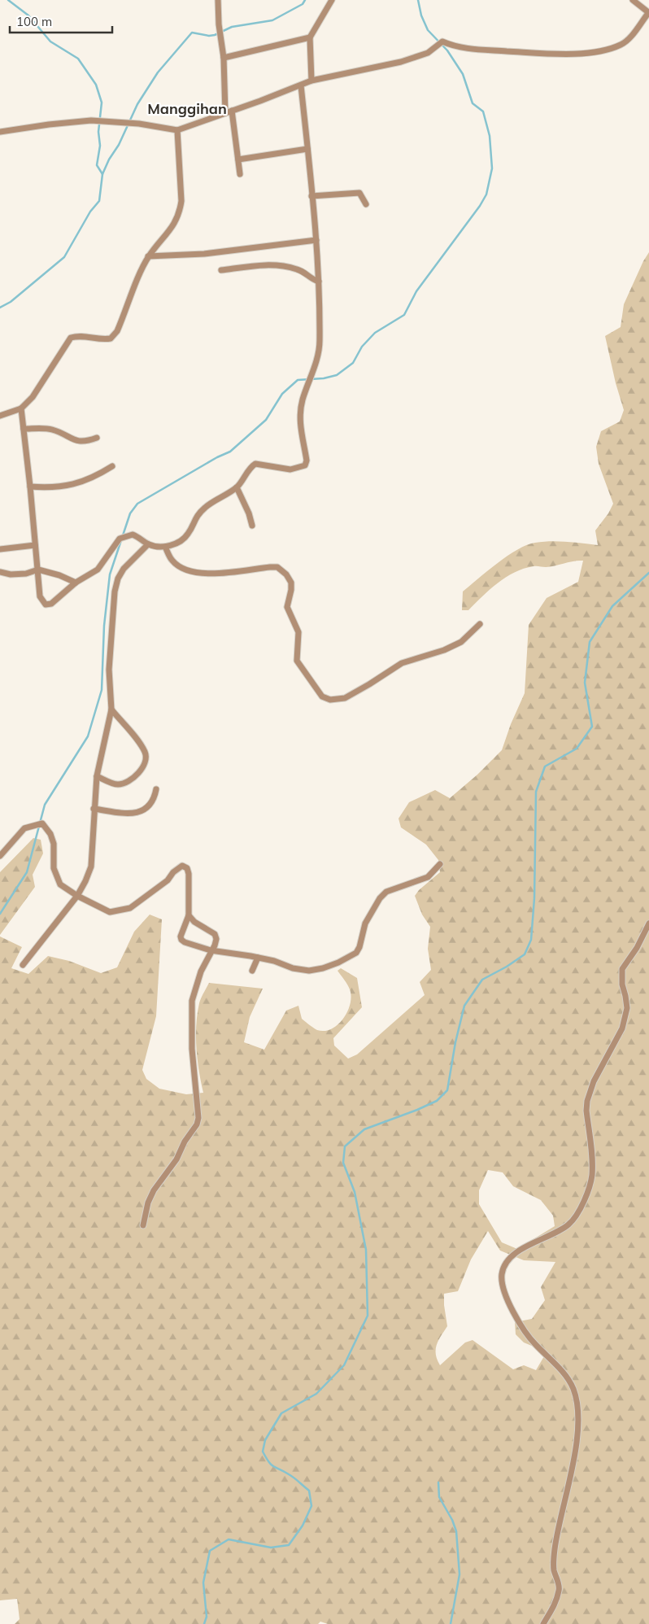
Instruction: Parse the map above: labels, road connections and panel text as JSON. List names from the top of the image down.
{
  "districts": ["Manggihan"],
  "scale_bar": "100 m"
}
